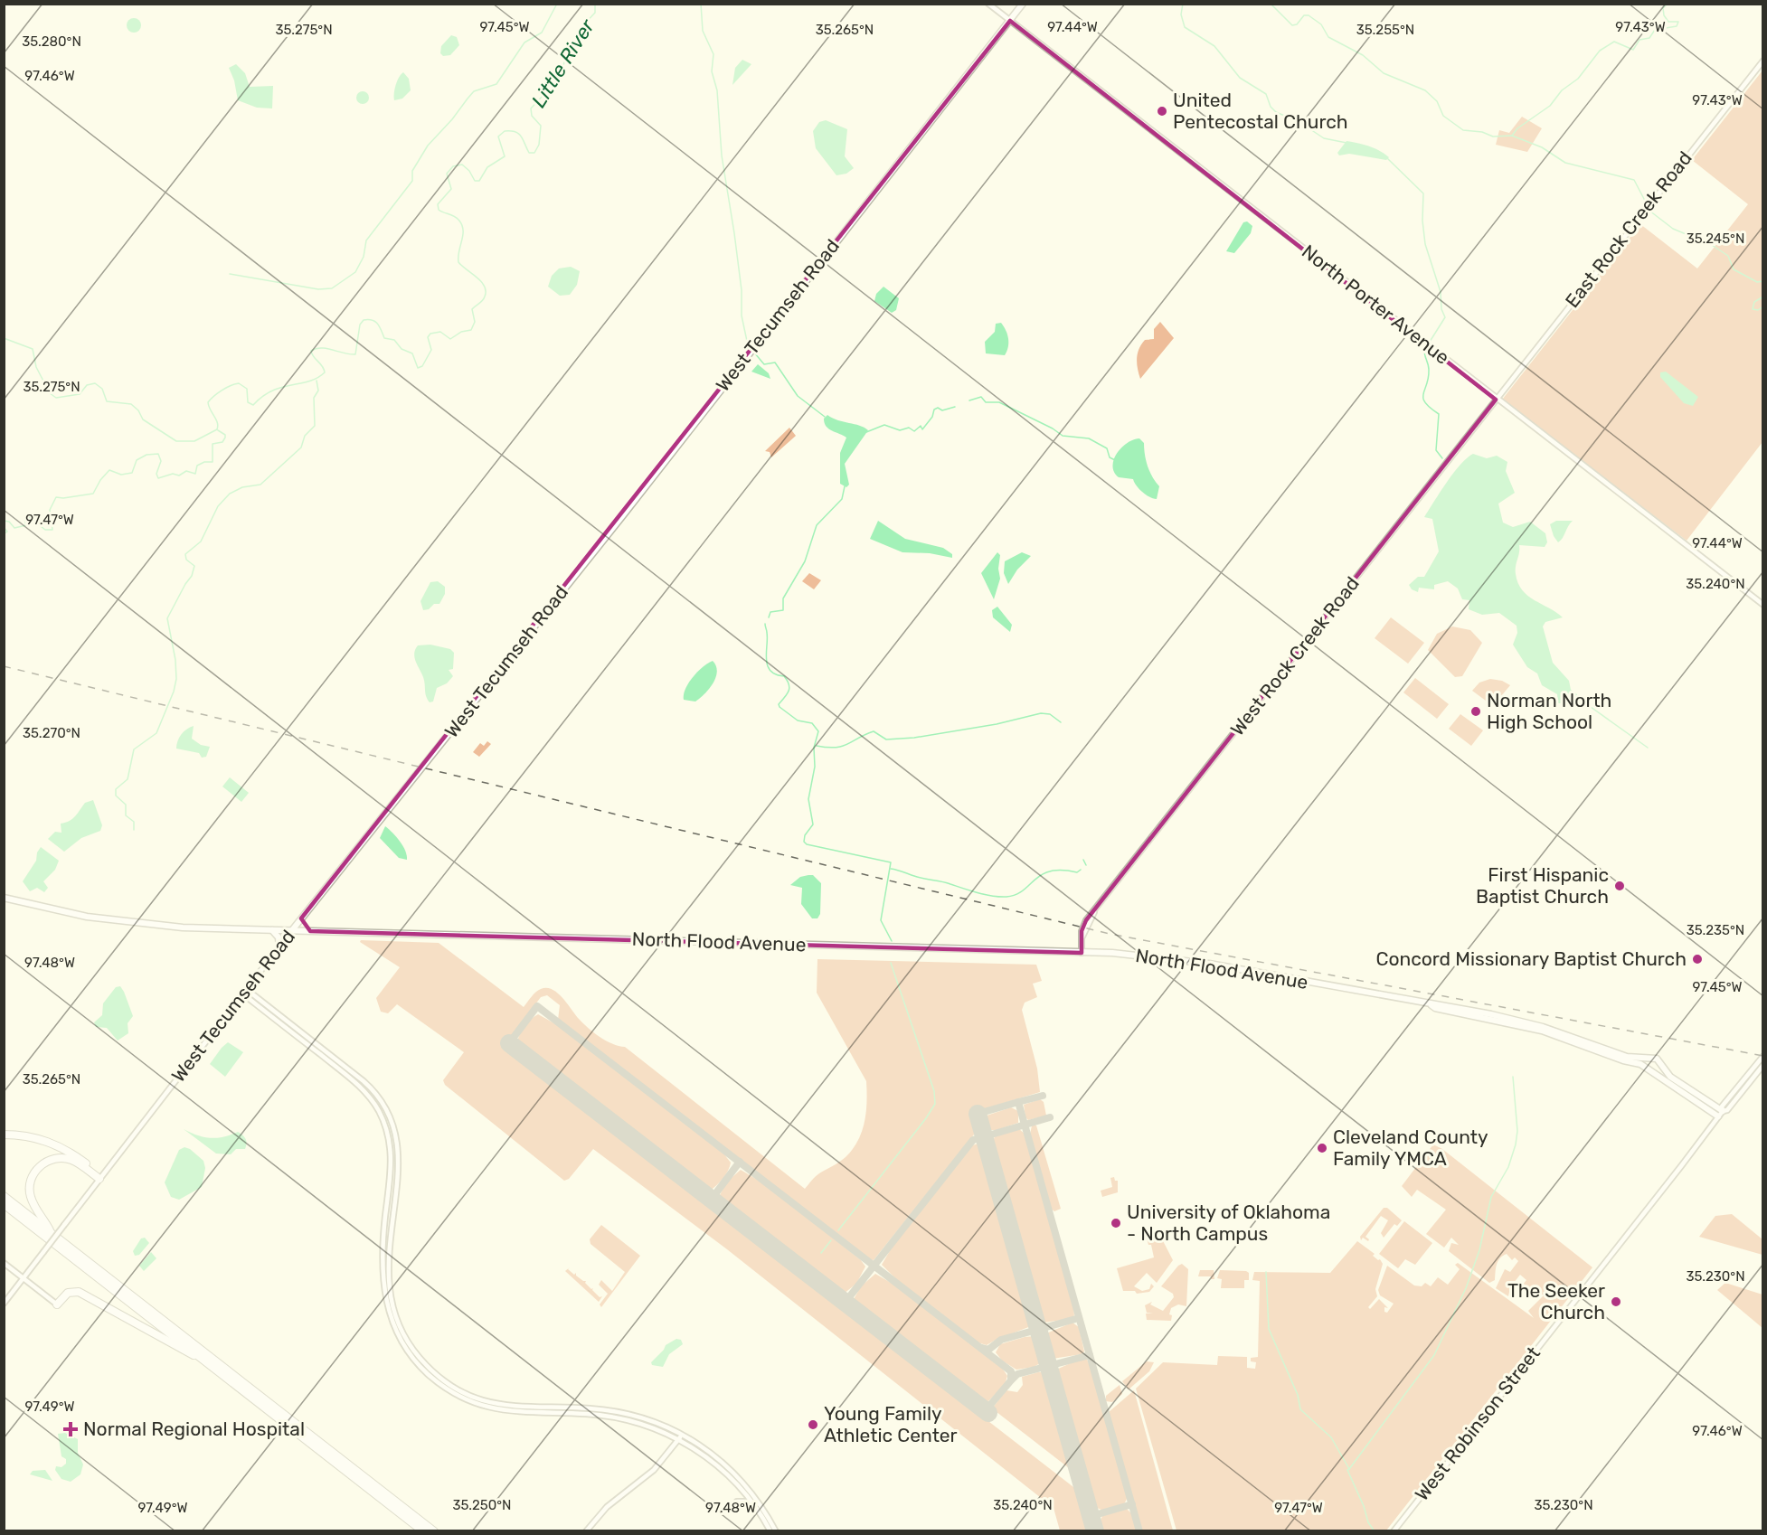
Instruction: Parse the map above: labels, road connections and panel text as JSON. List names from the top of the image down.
{
  "streets": {
    "main road": [
      "East Rock Creek Road",
      "North Porter Avenue",
      "West Tecumseh Road",
      "West Rock Creek Road",
      "North Flood Avenue",
      "West Robinson Street"
    ]
  },
  "crossings": [
    ["East Rock Creek Road", "North Porter Avenue"],
    ["East Rock Creek Road", "West Rock Creek Road"],
    ["North Porter Avenue", "West Tecumseh Road"],
    ["North Porter Avenue", "West Rock Creek Road"],
    ["West Tecumseh Road", "North Flood Avenue"],
    ["West Rock Creek Road", "North Flood Avenue"]
  ],
  "water": ["Little River"],
  "places": {
    "other": [
      "United Pentecostal Church",
      "Norman North High School",
      "First Hispanic Baptist Church",
      "Concord Missionary Baptist Church",
      "Cleveland County Family YMCA",
      "University of Oklahoma - North Campus",
      "The Seeker Church",
      "Young Family Athletic Center"
    ],
    "health": ["Normal Regional Hospital"]
  },
  "coordinates": [
    "97.45°W",
    "97.44°W",
    "97.43°W",
    "35.275°N",
    "35.265°N",
    "35.255°N",
    "35.280°N",
    "97.46°W",
    "35.245°N",
    "97.47°W",
    "35.240°N",
    "35.270°N",
    "35.235°N",
    "97.48°W",
    "35.230°N",
    "97.49°W",
    "35.250°N"
  ]
}
